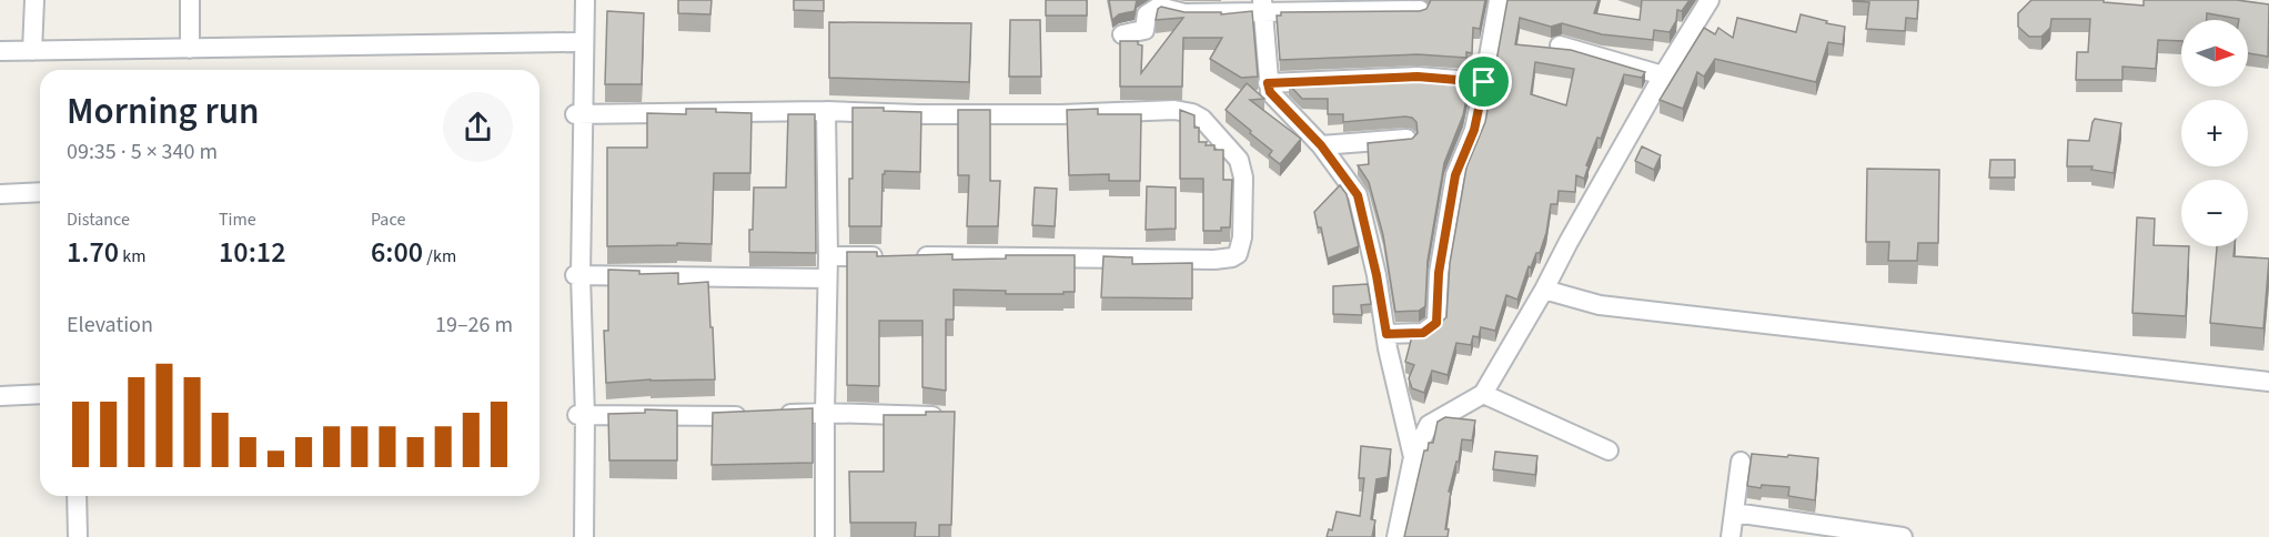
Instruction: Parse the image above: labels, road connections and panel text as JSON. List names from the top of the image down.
{
  "north": "right",
  "page": {
    "map_buttons": ["+", "−"],
    "heading": ["Morning run", "09:35 · 5 × 340 m"],
    "stats": [
      ["Distance", "1.70 km"],
      ["Time", "10:12"],
      ["Pace", "6:00 /km"]
    ],
    "chart": ["Elevation", "19–26 m"]
  }
}
